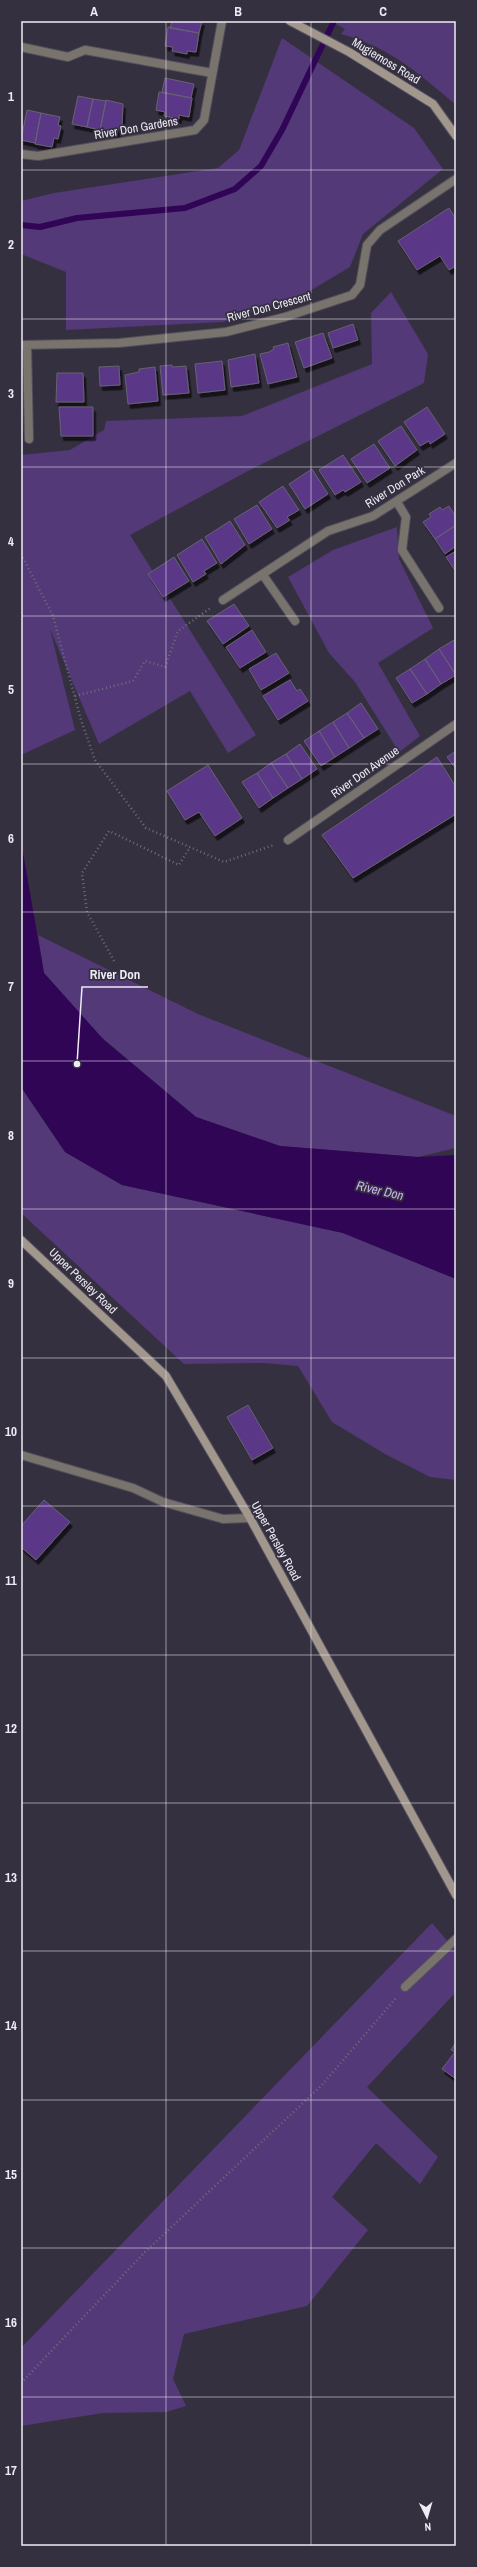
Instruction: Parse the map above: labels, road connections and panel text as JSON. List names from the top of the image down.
{
  "streets": {
    "street": [
      "Mugiemoss Road",
      "River Don Gardens",
      "River Don Crescent",
      "River Don Park",
      "River Don Avenue",
      "Upper Persley Road"
    ]
  },
  "water": ["River Don"],
  "places": ["River Don"],
  "north": "bottom",
  "grid": {
    "columns": ["A", "B", "C"],
    "rows": [
      "1",
      "2",
      "3",
      "4",
      "5",
      "6",
      "7",
      "8",
      "9",
      "10",
      "11",
      "12",
      "13",
      "14",
      "15",
      "16",
      "17"
    ]
  }
}
